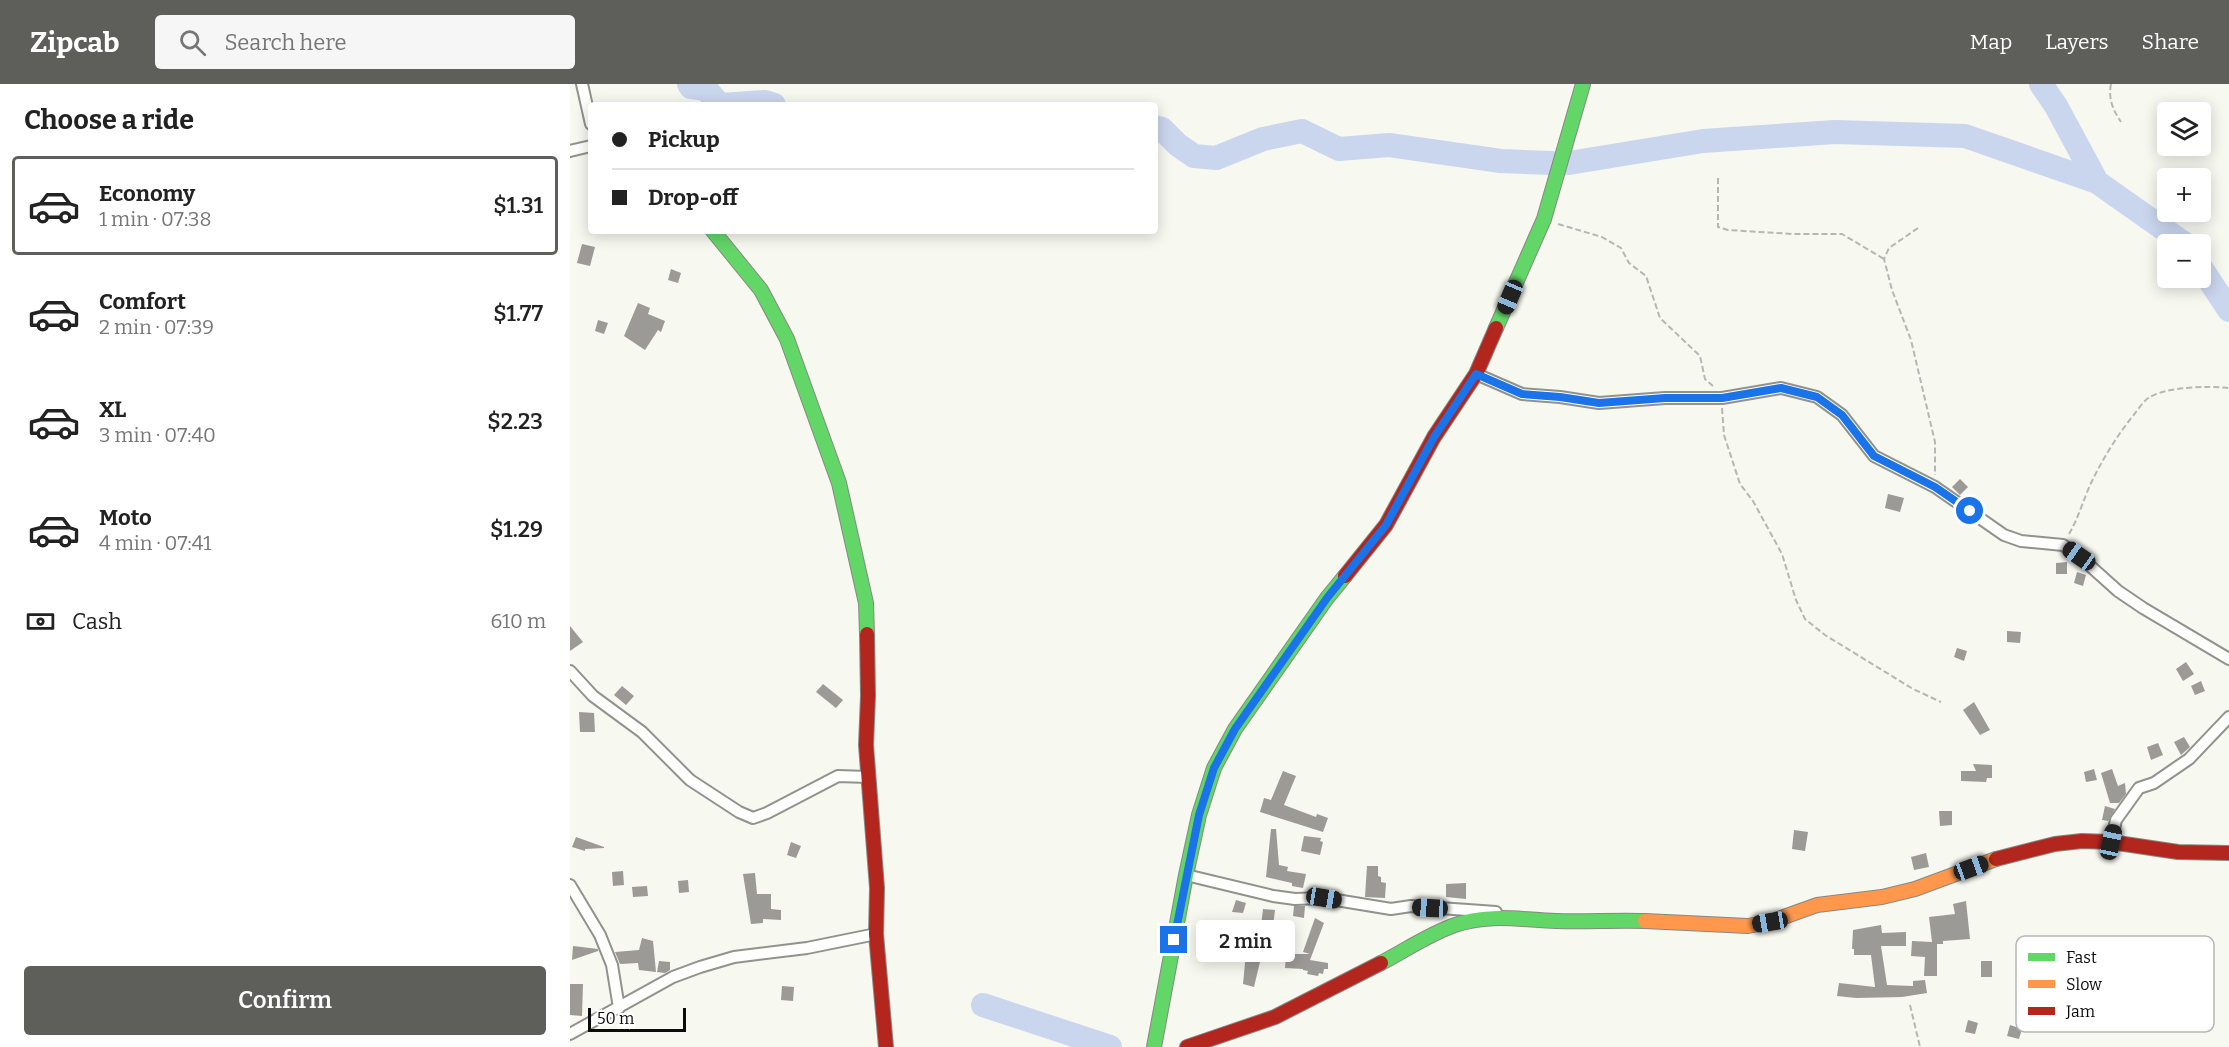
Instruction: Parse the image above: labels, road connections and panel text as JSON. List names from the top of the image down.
{
  "legend": ["Fast", "Slow", "Jam"],
  "scale_bar": "50 m",
  "page": {
    "header": "Zipcab",
    "search": "Search here",
    "nav": ["Map", "Layers", "Share"],
    "heading": "Choose a ride",
    "map_buttons": ["+", "−"],
    "banner": ["Pickup", "Drop-off"],
    "list": [
      {
        "name": "Economy",
        "note": "1 min · 07:38",
        "value": "$1.31"
      },
      {
        "name": "Comfort",
        "note": "2 min · 07:39",
        "value": "$1.77"
      },
      {
        "name": "XL",
        "note": "3 min · 07:40",
        "value": "$2.23"
      },
      {
        "name": "Moto",
        "note": "4 min · 07:41",
        "value": "$1.29"
      }
    ],
    "pay": ["Cash", "610 m"],
    "bubble": "2 min",
    "buttons": "Confirm",
    "scale": "50 m"
  }
}
